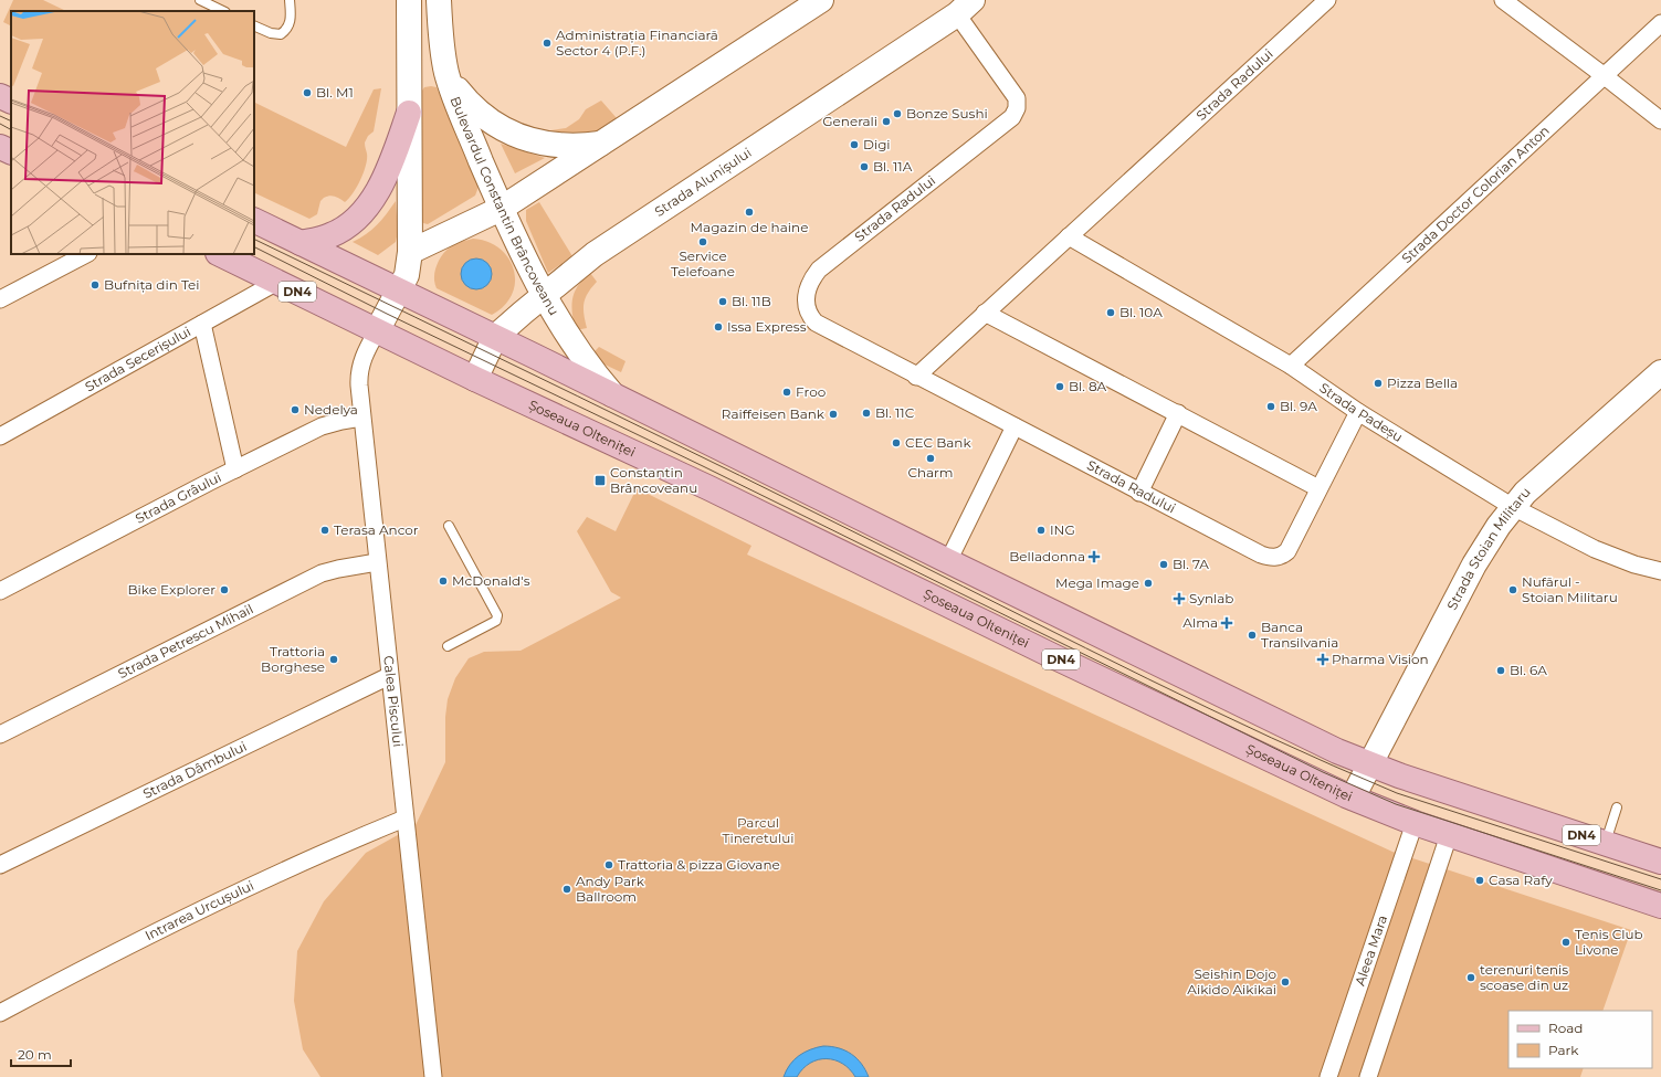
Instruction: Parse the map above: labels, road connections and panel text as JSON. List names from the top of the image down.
{
  "streets": {
    "main road": ["DN4", "Șoseaua Olteniței"],
    "street": [
      "Strada Radului",
      "Strada Alunișului",
      "Strada Doctor Colorian Anton",
      "Bulevardul Constantin Brâncoveanu",
      "Strada Secerișului",
      "Strada Padeșu",
      "Strada Grâului",
      "Strada Stoian Militaru",
      "Strada Petrescu Mihail",
      "Calea Piscului",
      "Strada Dâmbului",
      "Intrarea Urcușului",
      "Aleea Mara"
    ]
  },
  "crossings": [
    ["Strada Radului", "Strada Alunișului"],
    ["Strada Radului", "Strada Padeșu"],
    ["Strada Alunișului", "Bulevardul Constantin Brâncoveanu"],
    ["Strada Alunișului", "DN4"],
    ["Strada Alunișului", "Șoseaua Olteniței"],
    ["Strada Doctor Colorian Anton", "Strada Padeșu"],
    ["Bulevardul Constantin Brâncoveanu", "DN4"],
    ["DN4", "Strada Stoian Militaru"],
    ["Strada Secerișului", "Șoseaua Olteniței"],
    ["Strada Padeșu", "Strada Stoian Militaru"],
    ["Șoseaua Olteniței", "Strada Stoian Militaru"],
    ["Șoseaua Olteniței", "Calea Piscului"],
    ["Șoseaua Olteniței", "Aleea Mara"],
    ["Strada Grâului", "Calea Piscului"],
    ["Strada Petrescu Mihail", "Calea Piscului"],
    ["Calea Piscului", "Strada Dâmbului"],
    ["Calea Piscului", "Intrarea Urcușului"]
  ],
  "parks": ["Parcul Tineretului"],
  "places": {
    "other": [
      "Administrația Financiară Sector 4 (P.F.)",
      "Bl. M1",
      "Bonze Sushi",
      "Generali",
      "Digi",
      "Bl. 11A",
      "Magazin de haine",
      "Service Telefoane",
      "Bufnița din Tei",
      "Bl. 11B",
      "Bl. 10A",
      "Issa Express",
      "Pizza Bella",
      "Bl. 8A",
      "Froo",
      "Bl. 9A",
      "Nedelya",
      "Bl. 11C",
      "Raiffeisen Bank",
      "CEC Bank",
      "Charm",
      "Terasa Ancor",
      "ING",
      "Bl. 7A",
      "McDonald's",
      "Mega Image",
      "Bike Explorer",
      "Nufărul - Stoian Militaru",
      "Banca Transilvania",
      "Trattoria Borghese",
      "Bl. 6A",
      "Trattoria & pizza Giovane",
      "Casa Rafy",
      "Andy Park Ballroom",
      "Tenis Club Livone",
      "terenuri tenis scoase din uz",
      "Seishin Dojo Aikido Aikikai"
    ],
    "transit": ["Constantin Brâncoveanu"],
    "health": [
      "Belladonna",
      "Synlab",
      "Alma",
      "Pharma Vision"
    ]
  },
  "legend": ["Road", "Park"],
  "scale_bar": "20 m"
}
